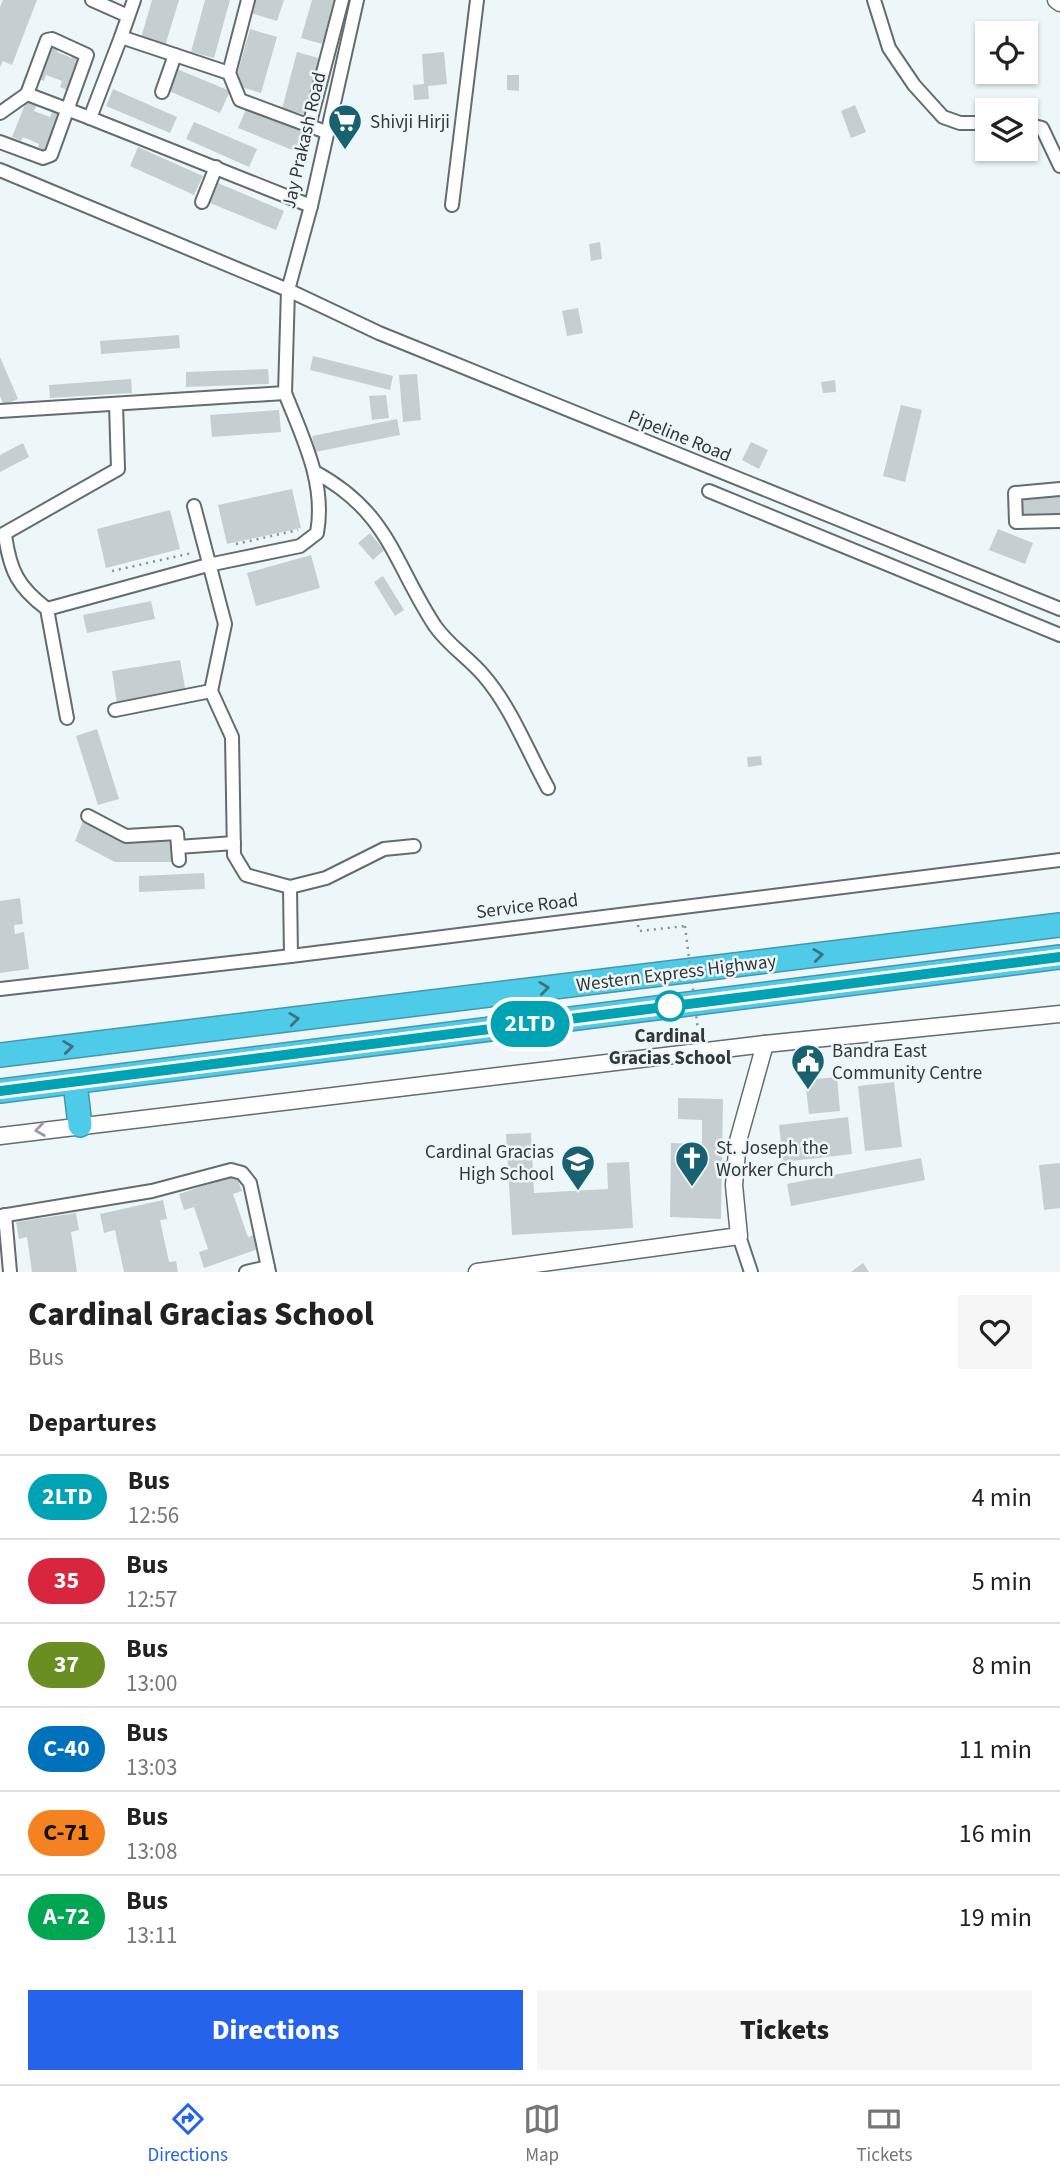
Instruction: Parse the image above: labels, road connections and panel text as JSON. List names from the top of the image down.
{
  "streets": {
    "highway": ["Western Express Highway"],
    "street": ["Jay Prakash Road", "Pipeline Road", "Service Road"]
  },
  "crossings": [
    ["Jay Prakash Road", "Pipeline Road"]
  ],
  "places": {
    "supermarket": ["Shivji Hirji"],
    "other": ["Cardinal Gracias School"],
    "public building": ["Bandra East Community Centre"],
    "church": ["St. Joseph the Worker Church"],
    "school or university": ["Cardinal Gracias High School"]
  },
  "lines": ["bus line 2LTD"],
  "page": {
    "on_map": "2LTD",
    "heading": [
      ["Cardinal Gracias School", "Bus"],
      "Departures"
    ],
    "list": [
      {
        "mark": "2LTD",
        "name": "Bus",
        "note": "12:56",
        "value": "4 min"
      },
      {
        "mark": "35",
        "name": "Bus",
        "note": "12:57",
        "value": "5 min"
      },
      {
        "mark": "37",
        "name": "Bus",
        "note": "13:00",
        "value": "8 min"
      },
      {
        "mark": "C-40",
        "name": "Bus",
        "note": "13:03",
        "value": "11 min"
      },
      {
        "mark": "C-71",
        "name": "Bus",
        "note": "13:08",
        "value": "16 min"
      },
      {
        "mark": "A-72",
        "name": "Bus",
        "note": "13:11",
        "value": "19 min"
      }
    ],
    "buttons": ["Directions", "Tickets"],
    "tabs": ["Directions", "Map", "Tickets"]
  }
}
